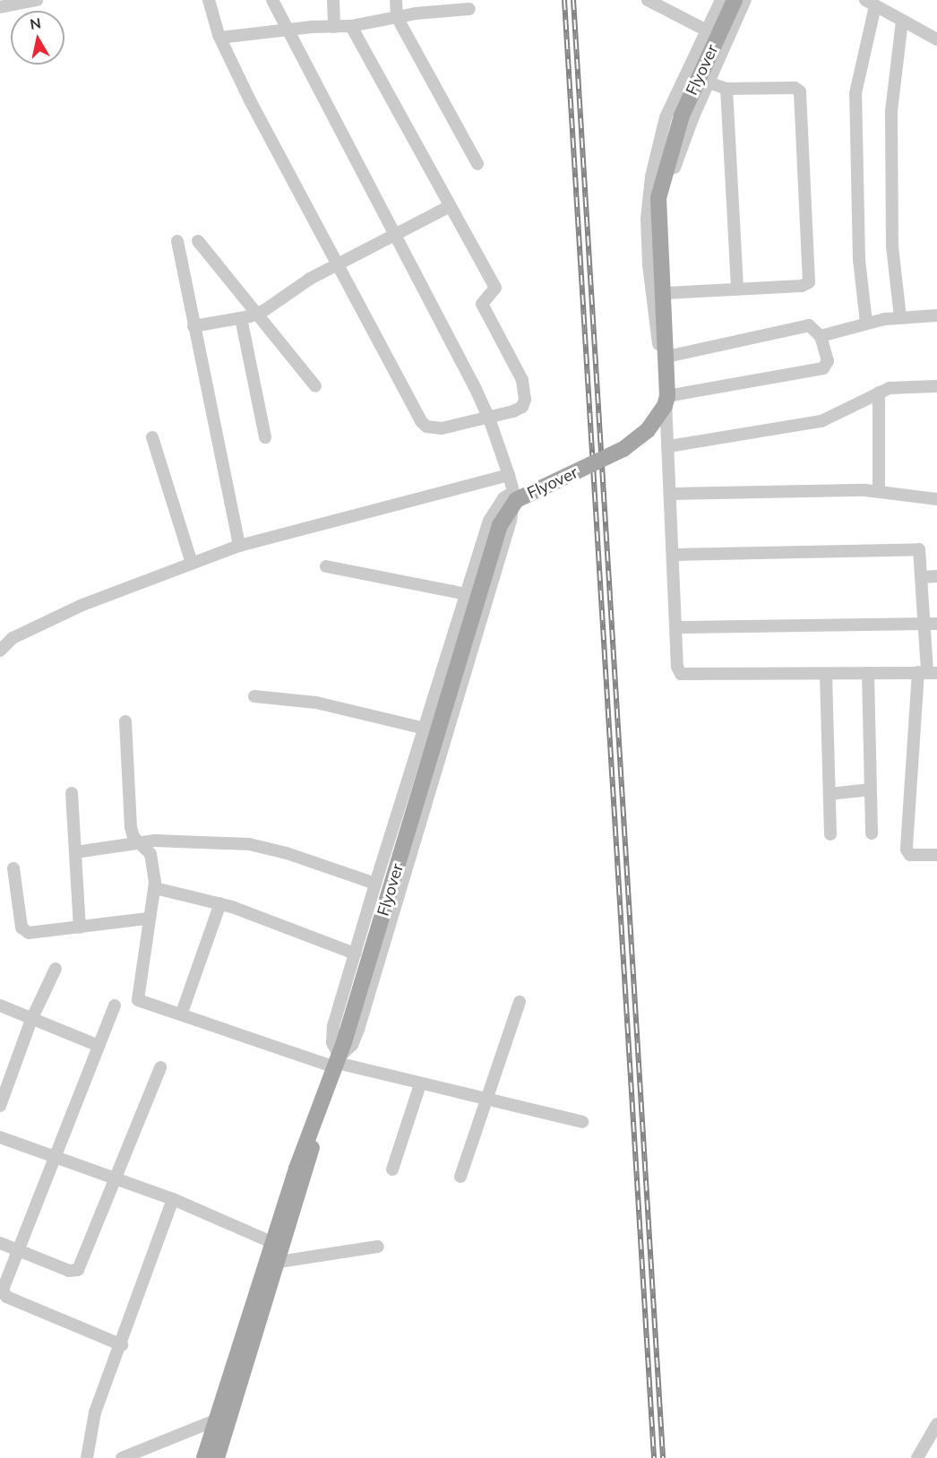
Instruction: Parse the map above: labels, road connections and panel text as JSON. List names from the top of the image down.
{
  "streets": {
    "main road": ["Flyover"]
  },
  "north": "top"
}
